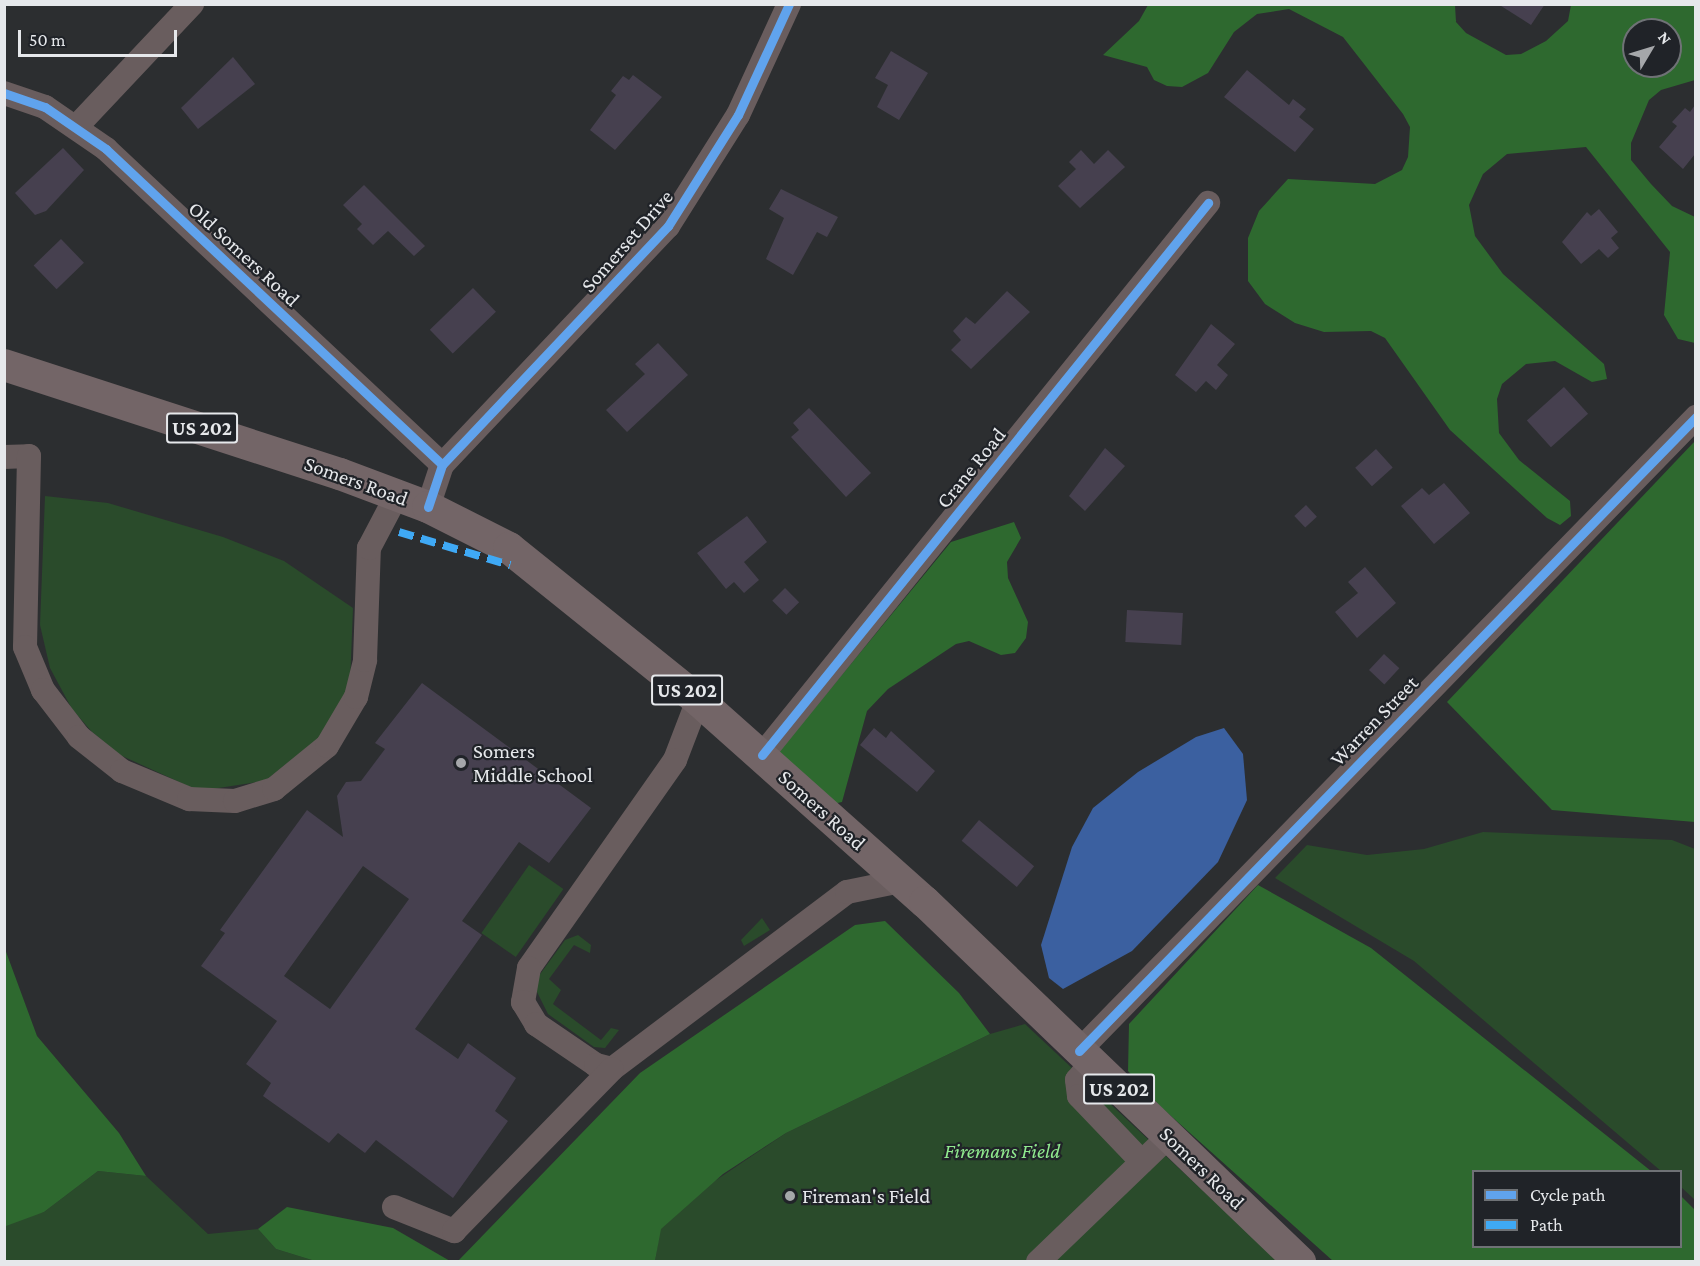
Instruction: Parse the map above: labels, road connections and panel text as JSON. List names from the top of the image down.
{
  "streets": {
    "main road": ["US 202", "Somers Road"],
    "street": [
      "Somerset Drive",
      "Old Somers Road",
      "Crane Road",
      "Warren Street"
    ]
  },
  "crossings": [
    ["Somerset Drive", "Old Somers Road"],
    ["Crane Road", "Somers Road"],
    ["Somers Road", "Warren Street"]
  ],
  "parks": ["Firemans Field"],
  "places": ["Somers Middle School", "Fireman's Field"],
  "legend": ["Cycle path", "Path"],
  "scale_bar": "50 m",
  "north": "top right"
}
